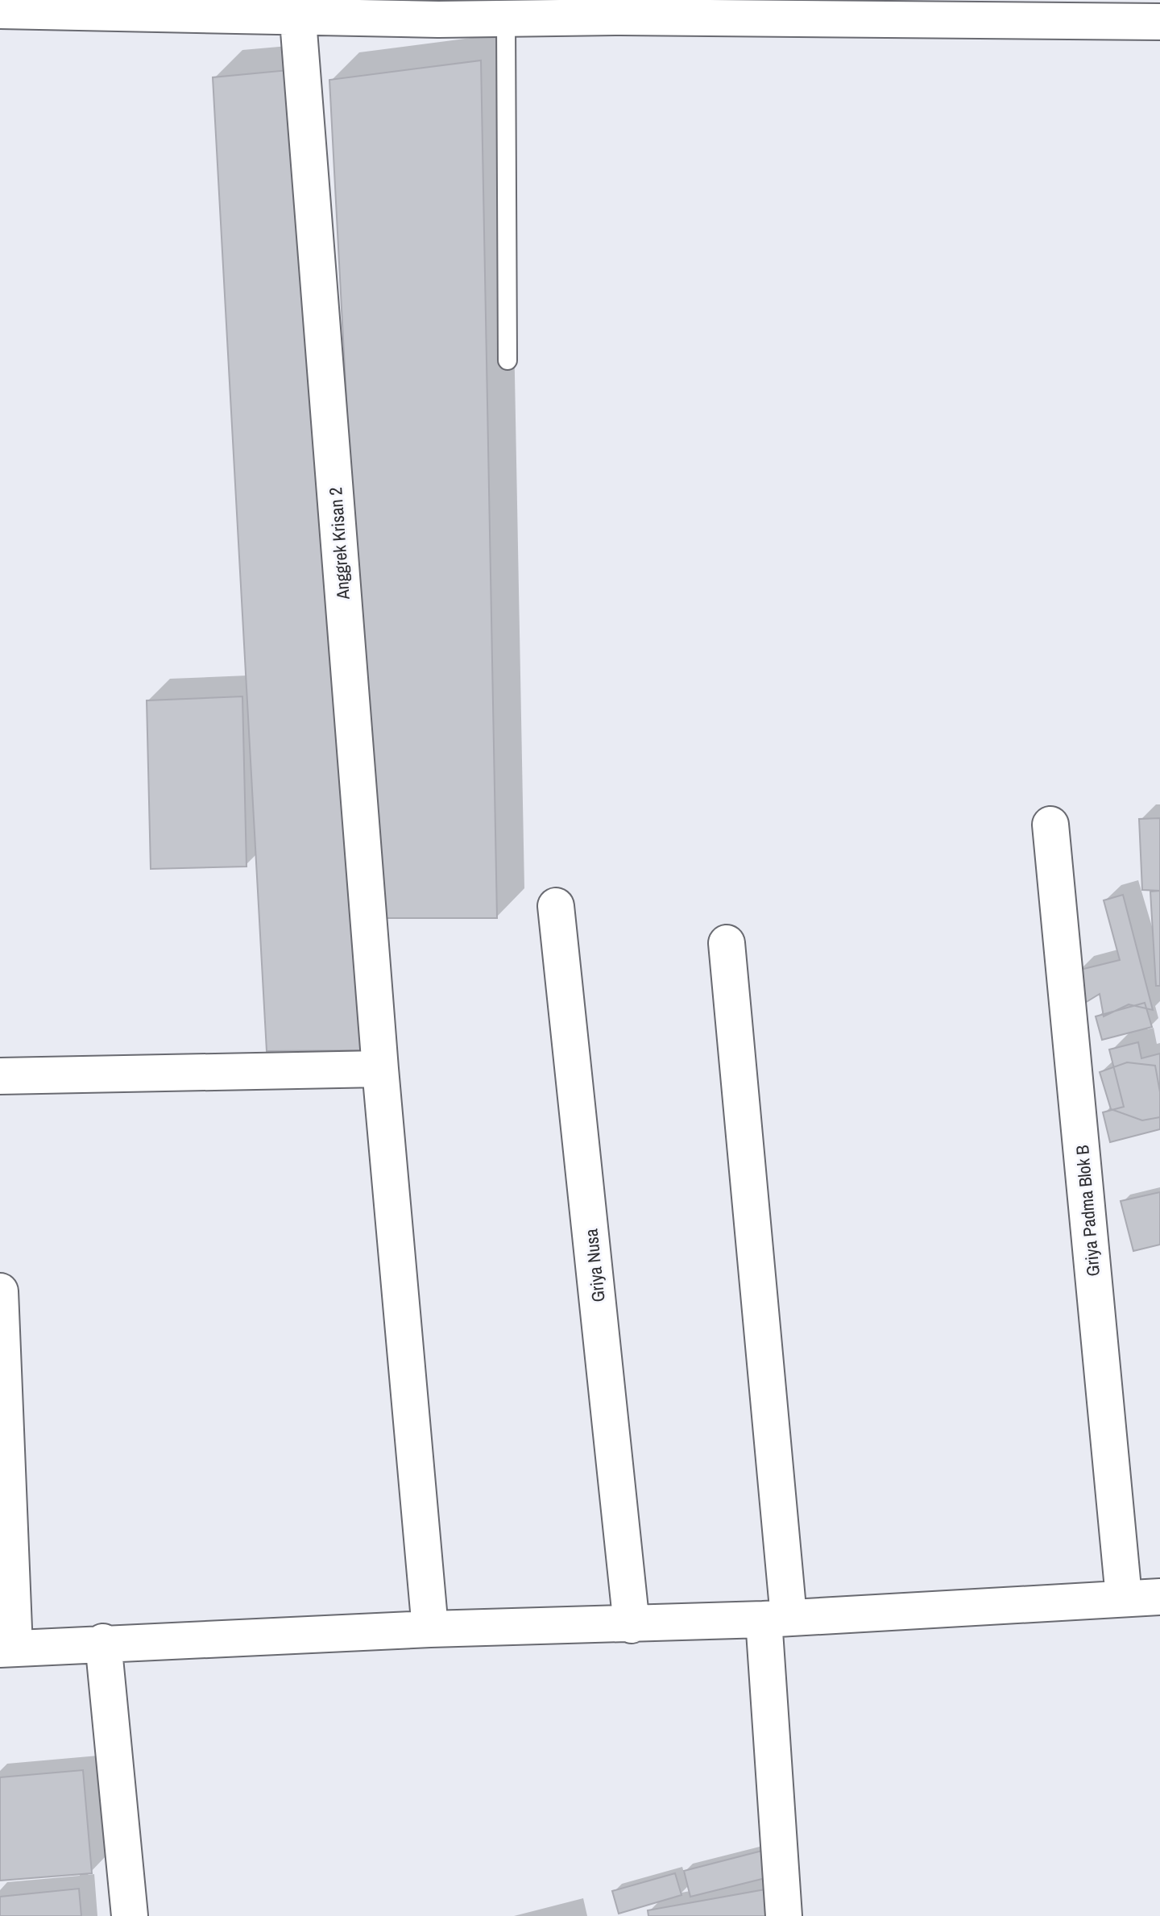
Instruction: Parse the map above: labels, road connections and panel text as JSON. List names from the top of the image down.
{
  "streets": {
    "street": ["Anggrek Krisan 2", "Griya Padma Blok B", "Griya Nusa"]
  }
}
